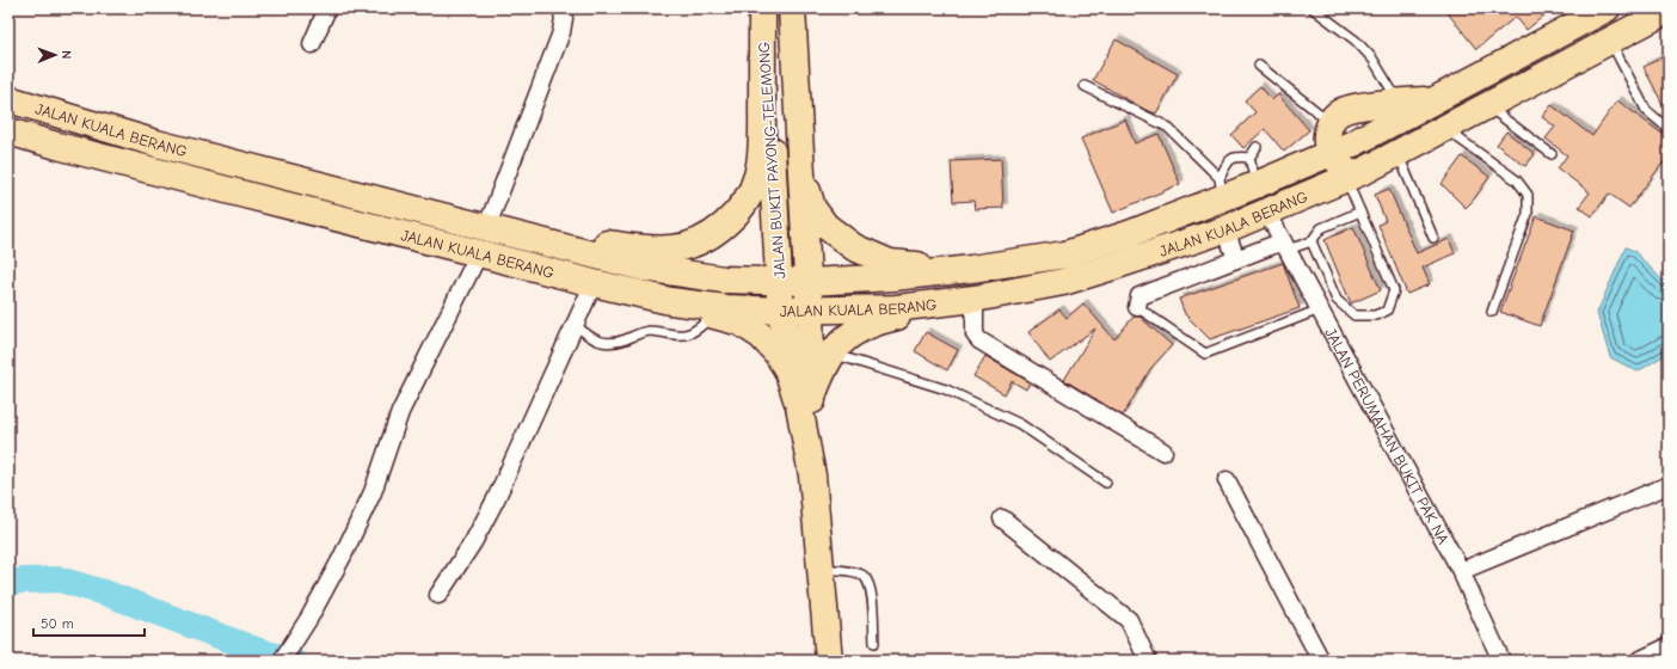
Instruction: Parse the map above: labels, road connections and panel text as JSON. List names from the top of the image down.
{
  "streets": {
    "main road": ["JALAN KUALA BERANG", "JALAN BUKIT PAYONG-TELEMONG"],
    "street": ["JALAN PERUMAHAN BUKIT PAK NA"]
  },
  "crossings": [
    ["JALAN KUALA BERANG", "JALAN BUKIT PAYONG-TELEMONG"],
    ["JALAN KUALA BERANG", "JALAN PERUMAHAN BUKIT PAK NA"]
  ],
  "scale_bar": "50 m",
  "north": "right"
}
